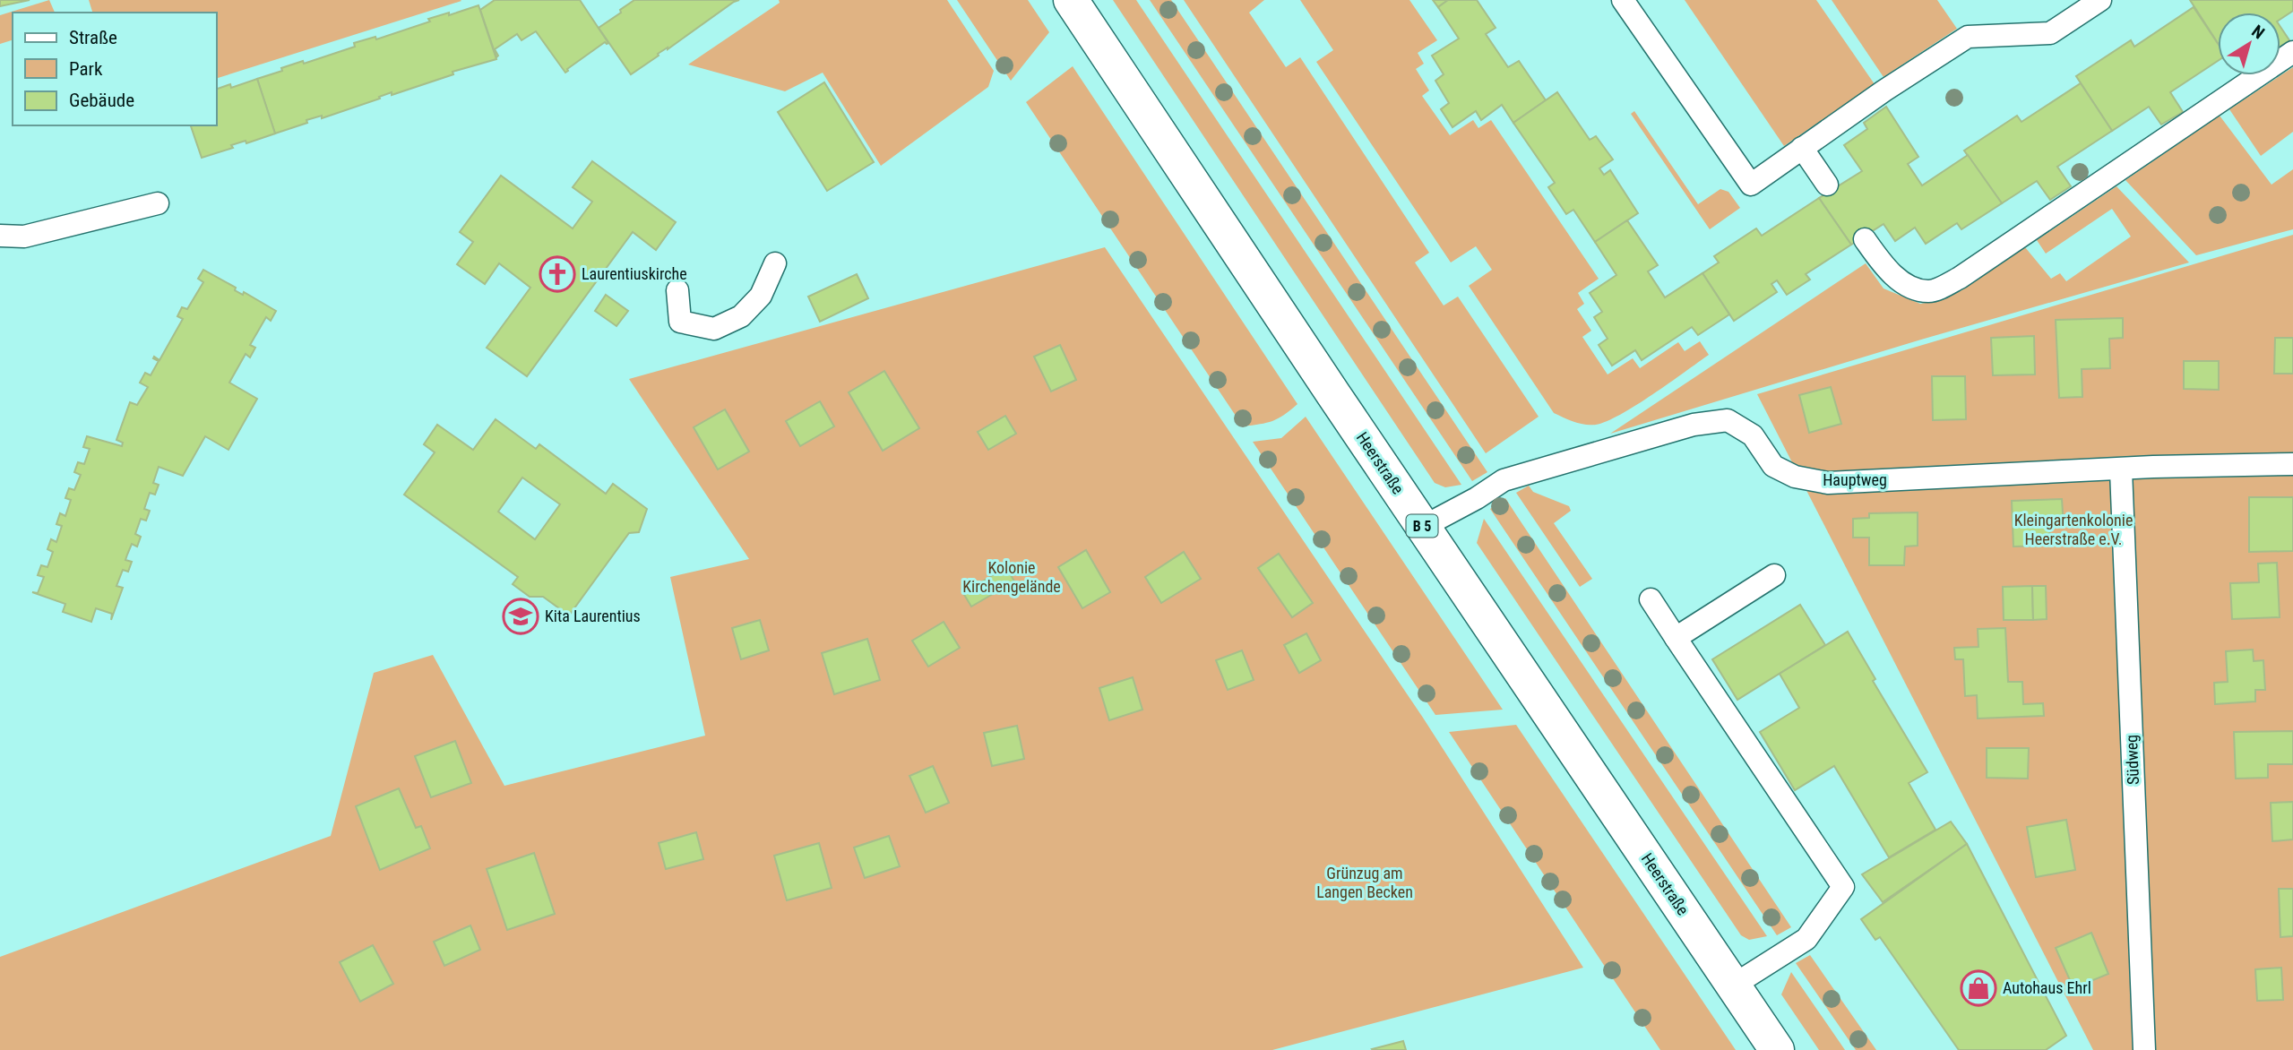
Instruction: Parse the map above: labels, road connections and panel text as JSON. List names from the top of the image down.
{
  "streets": {
    "main road": ["Heerstraße", "B 5"],
    "lane": ["Hauptweg", "Südweg"]
  },
  "crossings": [
    ["Heerstraße", "Hauptweg"],
    ["Hauptweg", "Südweg"]
  ],
  "parks": ["Kleingartenkolonie Heerstraße e.V.", "Kolonie Kirchengelände", "Grünzug am Langen Becken"],
  "places": {
    "church": ["Laurentiuskirche"],
    "school or university": ["Kita Laurentius"],
    "shop": ["Autohaus Ehrl"]
  },
  "legend": ["Straße", "Park", "Gebäude"],
  "north": "top right"
}
